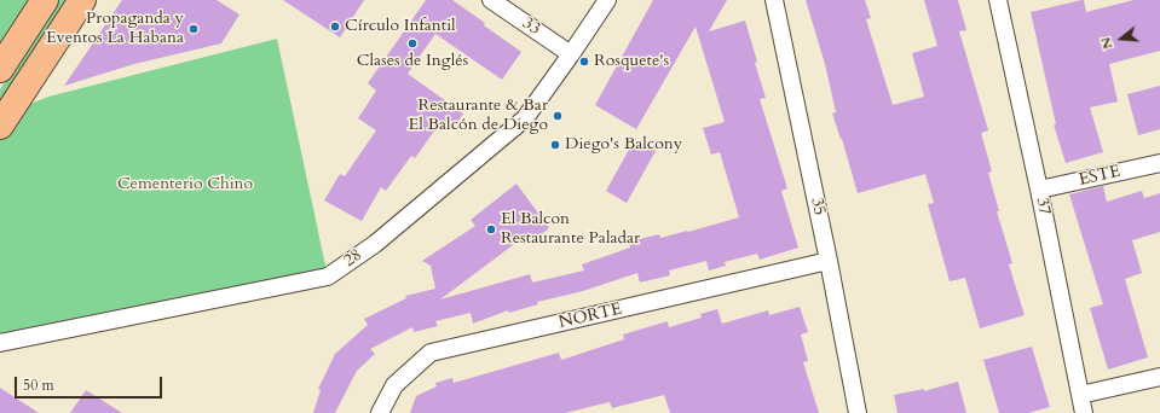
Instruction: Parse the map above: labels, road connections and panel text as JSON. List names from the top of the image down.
{
  "streets": {
    "street": [
      "33",
      "ESTE",
      "35",
      "37",
      "28",
      "NORTE"
    ]
  },
  "crossings": [
    ["33", "28"],
    ["ESTE", "37"],
    ["35", "NORTE"]
  ],
  "parks": ["Cementerio Chino"],
  "places": [
    "Círculo Infantil",
    "Propaganda y Eventos La Habana",
    "Clases de Inglés",
    "Rosquete's",
    "Restaurante & Bar El Balcón de Diego",
    "Diego's Balcony",
    "El Balcon Restaurante Paladar"
  ],
  "scale_bar": "50 m",
  "north": "left"
}
